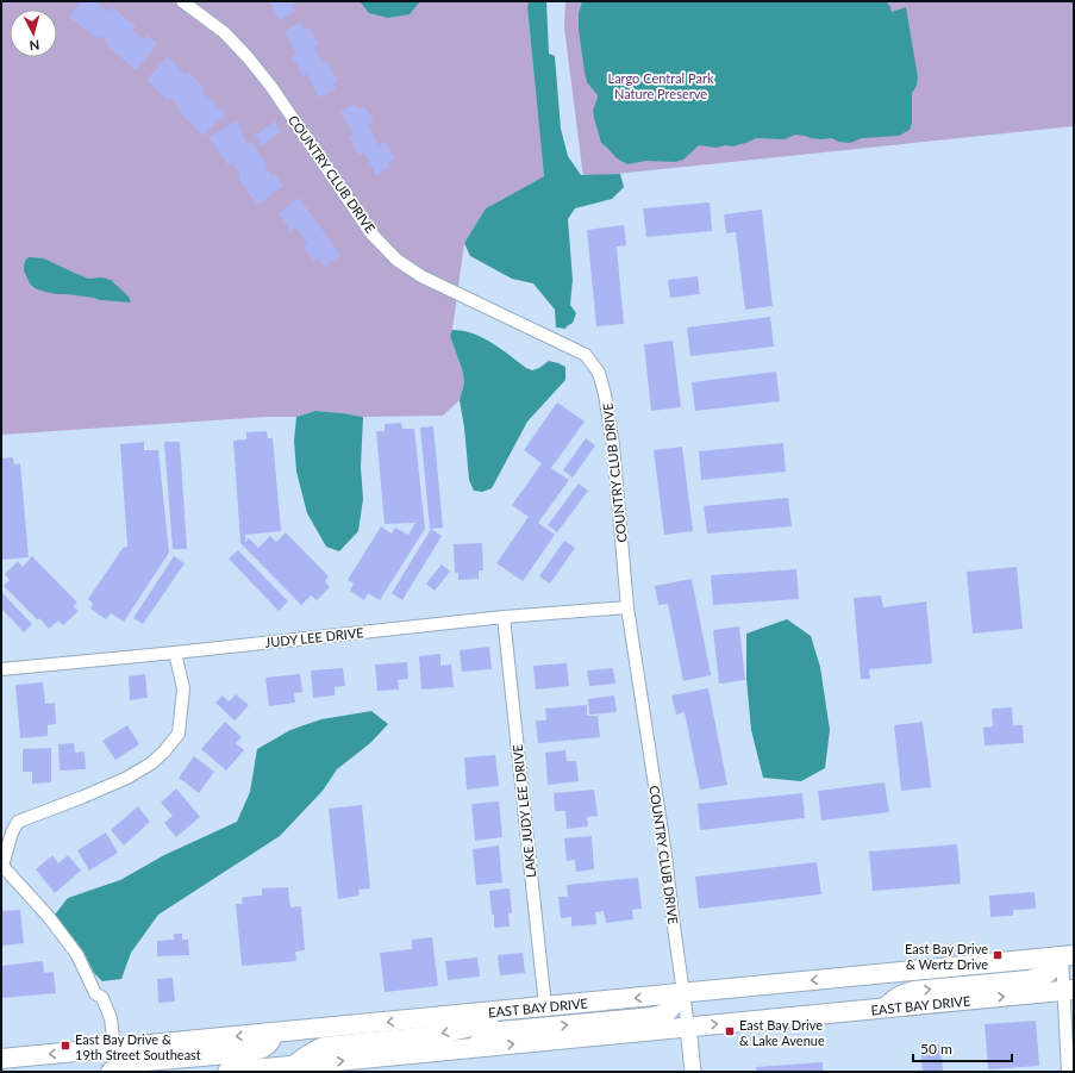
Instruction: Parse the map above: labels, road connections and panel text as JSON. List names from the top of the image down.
{
  "streets": {
    "main road": ["EAST BAY DRIVE"],
    "street": ["COUNTRY CLUB DRIVE", "JUDY LEE DRIVE", "LAKE JUDY LEE DRIVE"]
  },
  "crossings": [
    ["COUNTRY CLUB DRIVE", "JUDY LEE DRIVE"],
    ["COUNTRY CLUB DRIVE", "EAST BAY DRIVE"],
    ["JUDY LEE DRIVE", "LAKE JUDY LEE DRIVE"],
    ["LAKE JUDY LEE DRIVE", "EAST BAY DRIVE"]
  ],
  "parks": ["Largo Central Park Nature Preserve"],
  "places": {
    "transit": ["East Bay Drive & Wertz Drive", "East Bay Drive & Lake Avenue", "East Bay Drive & 19th Street Southeast"]
  },
  "scale_bar": "50 m",
  "north": "bottom"
}
